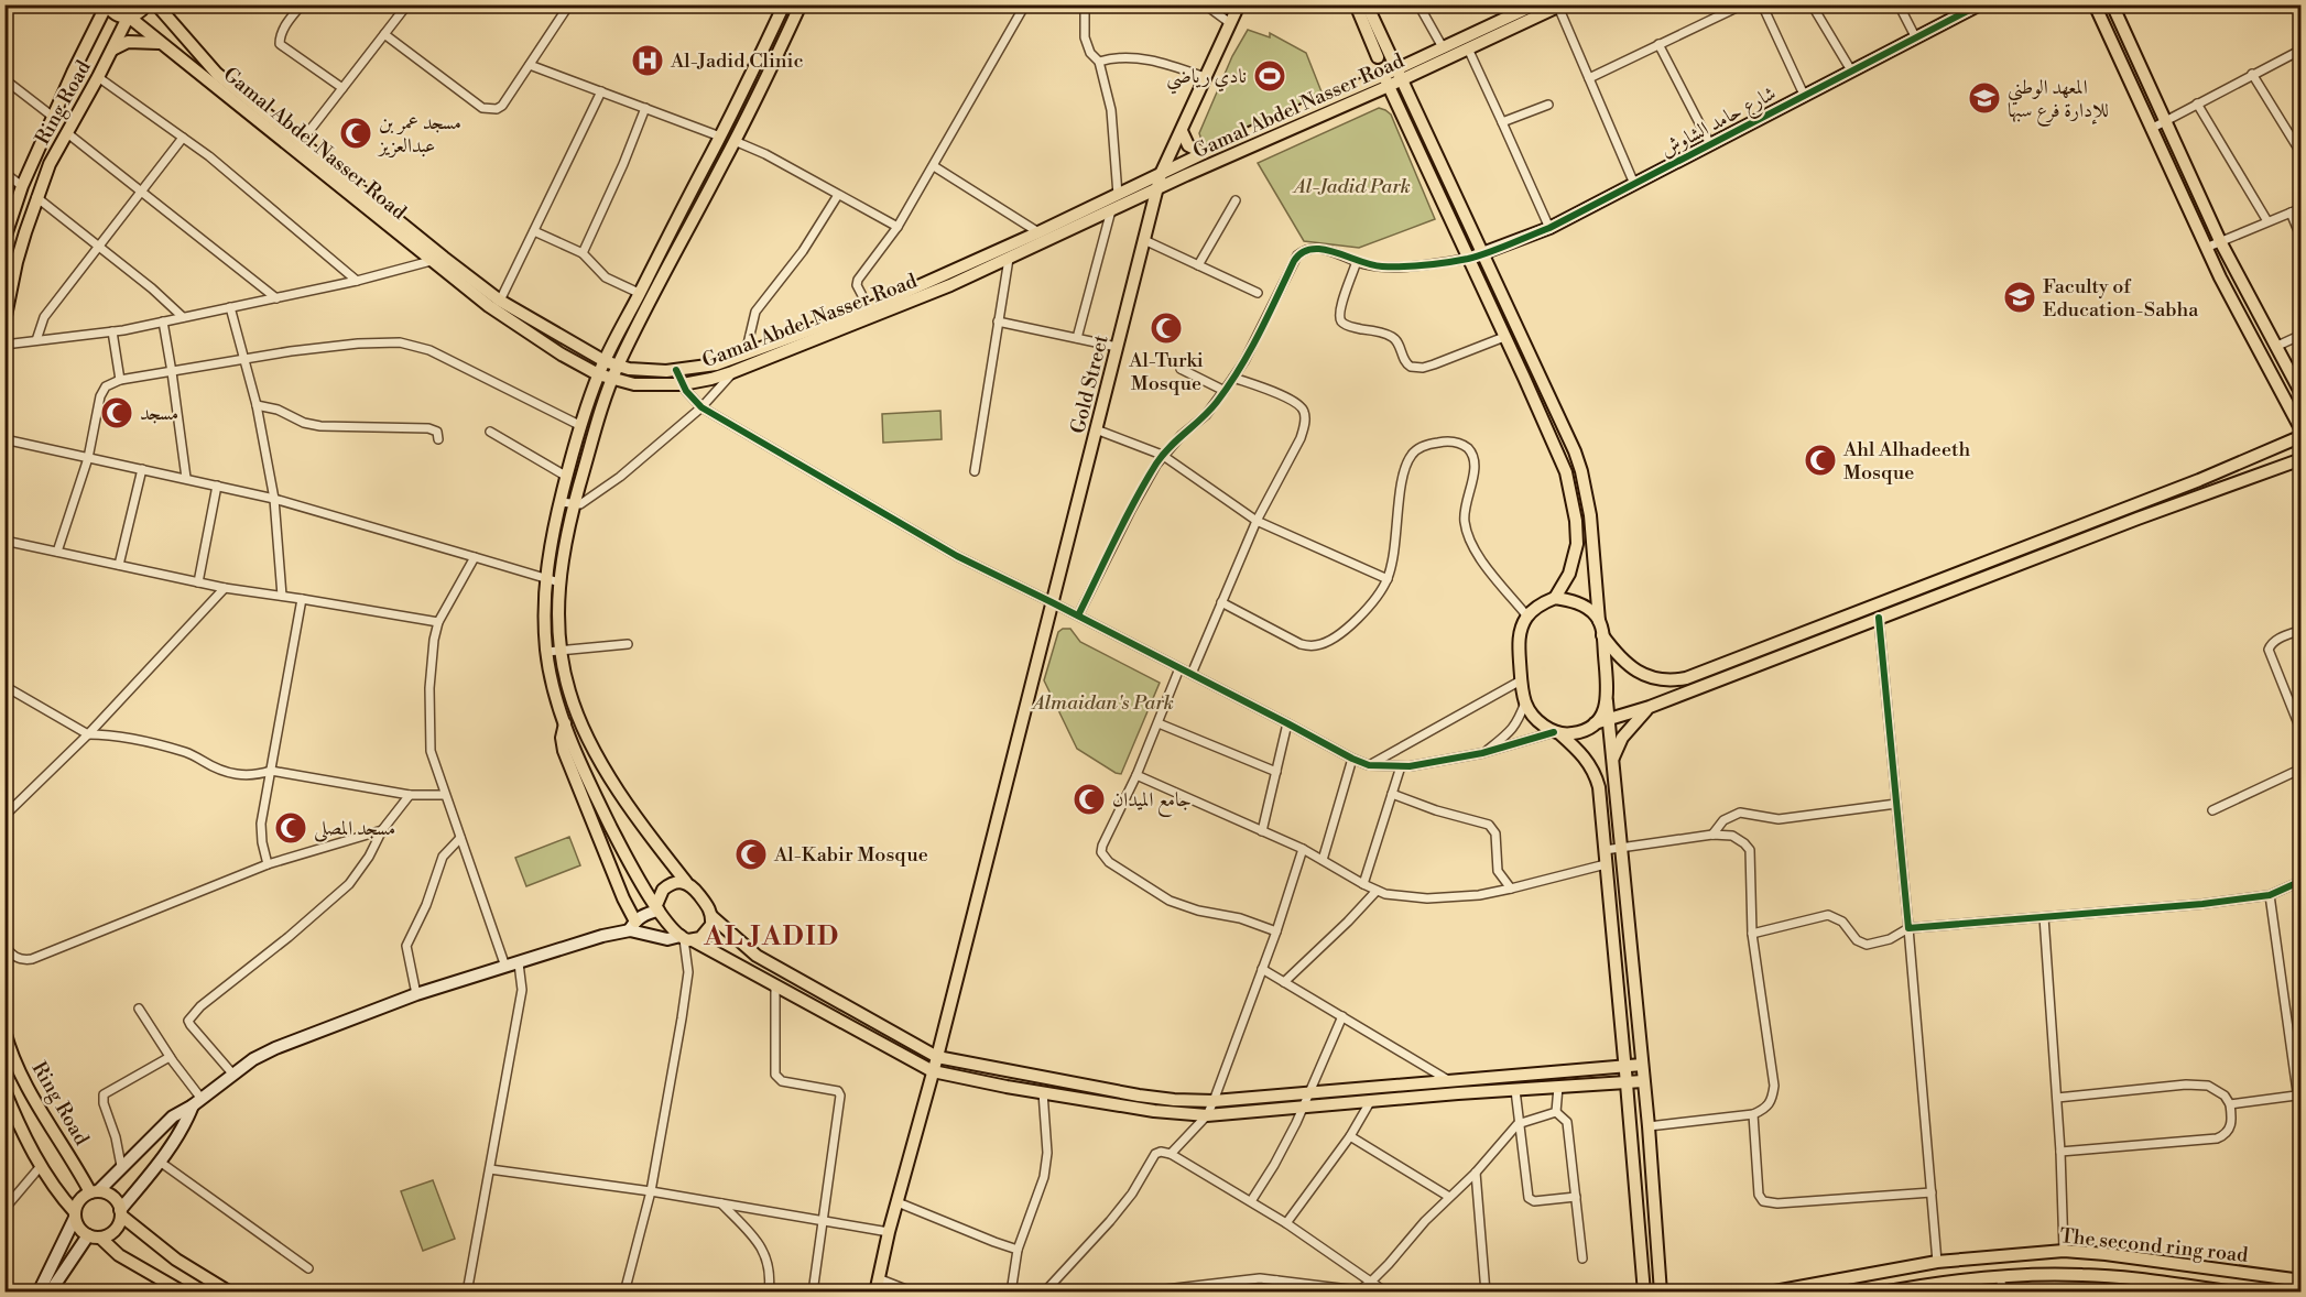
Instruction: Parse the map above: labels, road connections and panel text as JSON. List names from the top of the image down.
{
  "streets": {
    "main road": [
      "Ring Road",
      "Gamal Abdel Nasser Road",
      "Gold Street",
      "The second ring road"
    ],
    "street": ["شارع حامد الشاوش"]
  },
  "crossings": [
    ["Ring Road", "Gamal Abdel Nasser Road"],
    ["Gamal Abdel Nasser Road", "Gold Street"]
  ],
  "districts": ["AL JADID"],
  "parks": ["Al-Jadid Park", "Almaidan's Park"],
  "places": {
    "hospital": ["Al-Jadid Clinic"],
    "sports": ["نادي رياضي"],
    "school or university": ["المعهد الوطني للإدارة فرع سبها", "Faculty of Education-Sabha"],
    "mosque": [
      "مسجد عمر بن عبدالعزيز",
      "Al-Turki Mosque",
      "مسجد",
      "Ahl Alhadeeth Mosque",
      "جامع الميدان",
      "مسجد المصلى",
      "Al-Kabir Mosque"
    ]
  }
}
